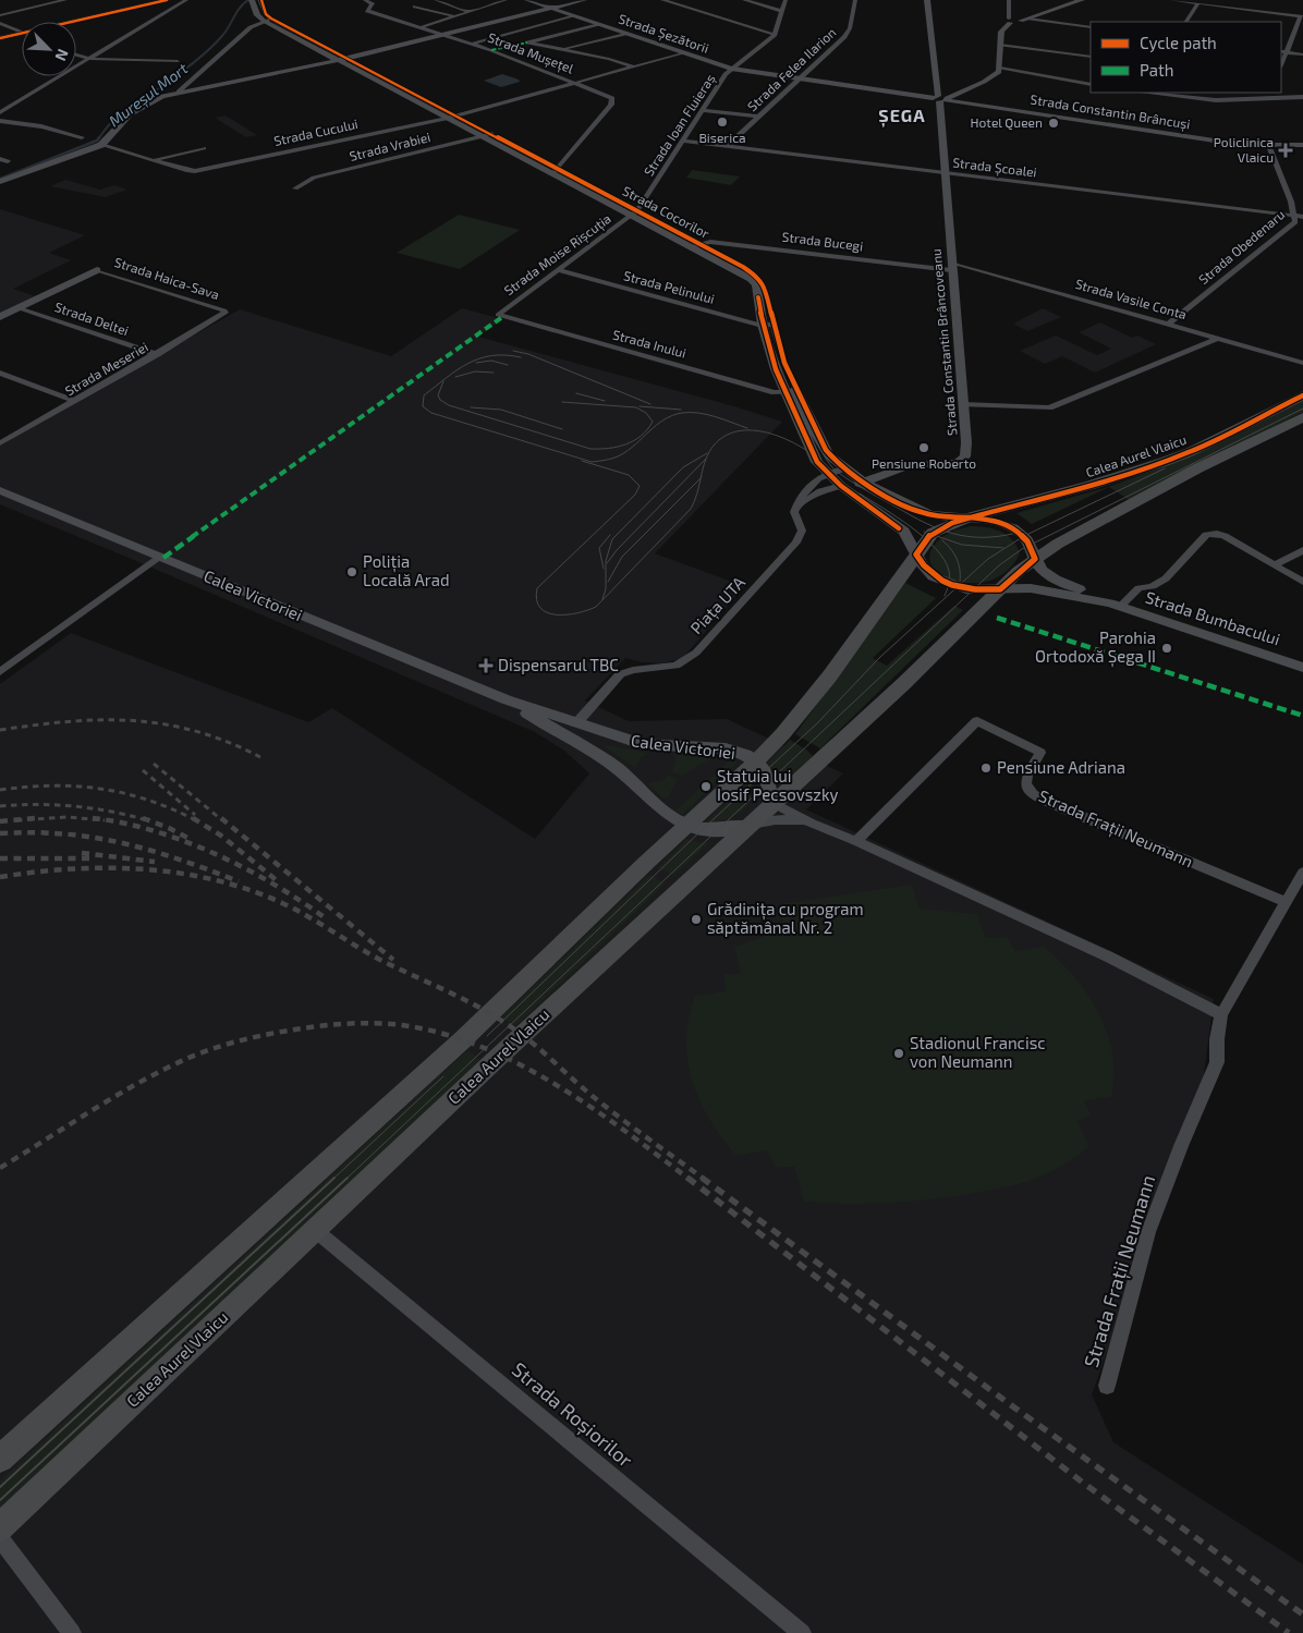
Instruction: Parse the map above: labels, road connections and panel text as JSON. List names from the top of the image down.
{
  "streets": {
    "main road": ["Calea Aurel Vlaicu"],
    "street": [
      "Strada Șezătorii",
      "Strada Mușețel",
      "Strada Felea Ilarion",
      "Strada Constantin Brâncuși",
      "Strada Ioan Fluieraș",
      "Strada Cucului",
      "Strada Vrabiei",
      "Strada Școalei",
      "Strada Cocorilor",
      "Strada Bucegi",
      "Strada Obedenaru",
      "Strada Moise Rișcuția",
      "Strada Haica-Sava",
      "Strada Pelinului",
      "Strada Vasile Conta",
      "Strada Deltei",
      "Strada Constantin Brâncoveanu",
      "Strada Inului",
      "Strada Meseriei",
      "Calea Victoriei",
      "Piața UTA",
      "Strada Bumbacului",
      "Strada Frații Neumann",
      "Strada Roșiorilor"
    ]
  },
  "crossings": [
    ["Strada Șezătorii", "Strada Constantin Brâncuși"],
    ["Strada Șezătorii", "Strada Ioan Fluieraș"],
    ["Strada Șezătorii", "Strada Cucului"],
    ["Strada Mușețel", "Strada Cucului"],
    ["Strada Mușețel", "Strada Cocorilor"],
    ["Strada Felea Ilarion", "Strada Constantin Brâncuși"],
    ["Strada Felea Ilarion", "Strada Școalei"],
    ["Strada Constantin Brâncuși", "Strada Ioan Fluieraș"],
    ["Strada Constantin Brâncuși", "Strada Obedenaru"],
    ["Strada Constantin Brâncuși", "Strada Constantin Brâncoveanu"],
    ["Strada Ioan Fluieraș", "Strada Școalei"],
    ["Strada Ioan Fluieraș", "Strada Cocorilor"],
    ["Strada Ioan Fluieraș", "Strada Moise Rișcuția"],
    ["Strada Cucului", "Strada Cocorilor"],
    ["Strada Vrabiei", "Strada Cocorilor"],
    ["Strada Școalei", "Strada Obedenaru"],
    ["Strada Școalei", "Strada Constantin Brâncoveanu"],
    ["Strada Cocorilor", "Strada Bucegi"],
    ["Strada Cocorilor", "Strada Moise Rișcuția"],
    ["Strada Cocorilor", "Strada Pelinului"],
    ["Strada Cocorilor", "Strada Constantin Brâncoveanu"],
    ["Strada Cocorilor", "Strada Inului"],
    ["Strada Cocorilor", "Calea Aurel Vlaicu"],
    ["Strada Cocorilor", "Strada Bumbacului"],
    ["Strada Bucegi", "Strada Vasile Conta"],
    ["Strada Bucegi", "Strada Constantin Brâncoveanu"],
    ["Strada Obedenaru", "Strada Vasile Conta"],
    ["Strada Moise Rișcuția", "Strada Pelinului"],
    ["Strada Moise Rișcuția", "Strada Inului"],
    ["Strada Haica-Sava", "Strada Meseriei"],
    ["Strada Vasile Conta", "Strada Constantin Brâncoveanu"],
    ["Strada Deltei", "Strada Meseriei"],
    ["Calea Aurel Vlaicu", "Calea Victoriei"],
    ["Calea Aurel Vlaicu", "Strada Bumbacului"],
    ["Calea Aurel Vlaicu", "Strada Roșiorilor"],
    ["Calea Victoriei", "Piața UTA"]
  ],
  "districts": ["ȘEGA"],
  "water": ["Mureșul Mort"],
  "places": {
    "other": [
      "Biserica",
      "Hotel Queen",
      "Pensiune Roberto",
      "Poliția Locală Arad",
      "Parohia Ortodoxă Șega II",
      "Pensiune Adriana",
      "Statuia lui Iosif Pecsovszky",
      "Grădinița cu program săptămânal Nr. 2",
      "Stadionul Francisc von Neumann"
    ],
    "health": ["Policlinica Vlaicu", "Dispensarul TBC"]
  },
  "legend": ["Cycle path", "Path"],
  "north": "bottom right"
}
